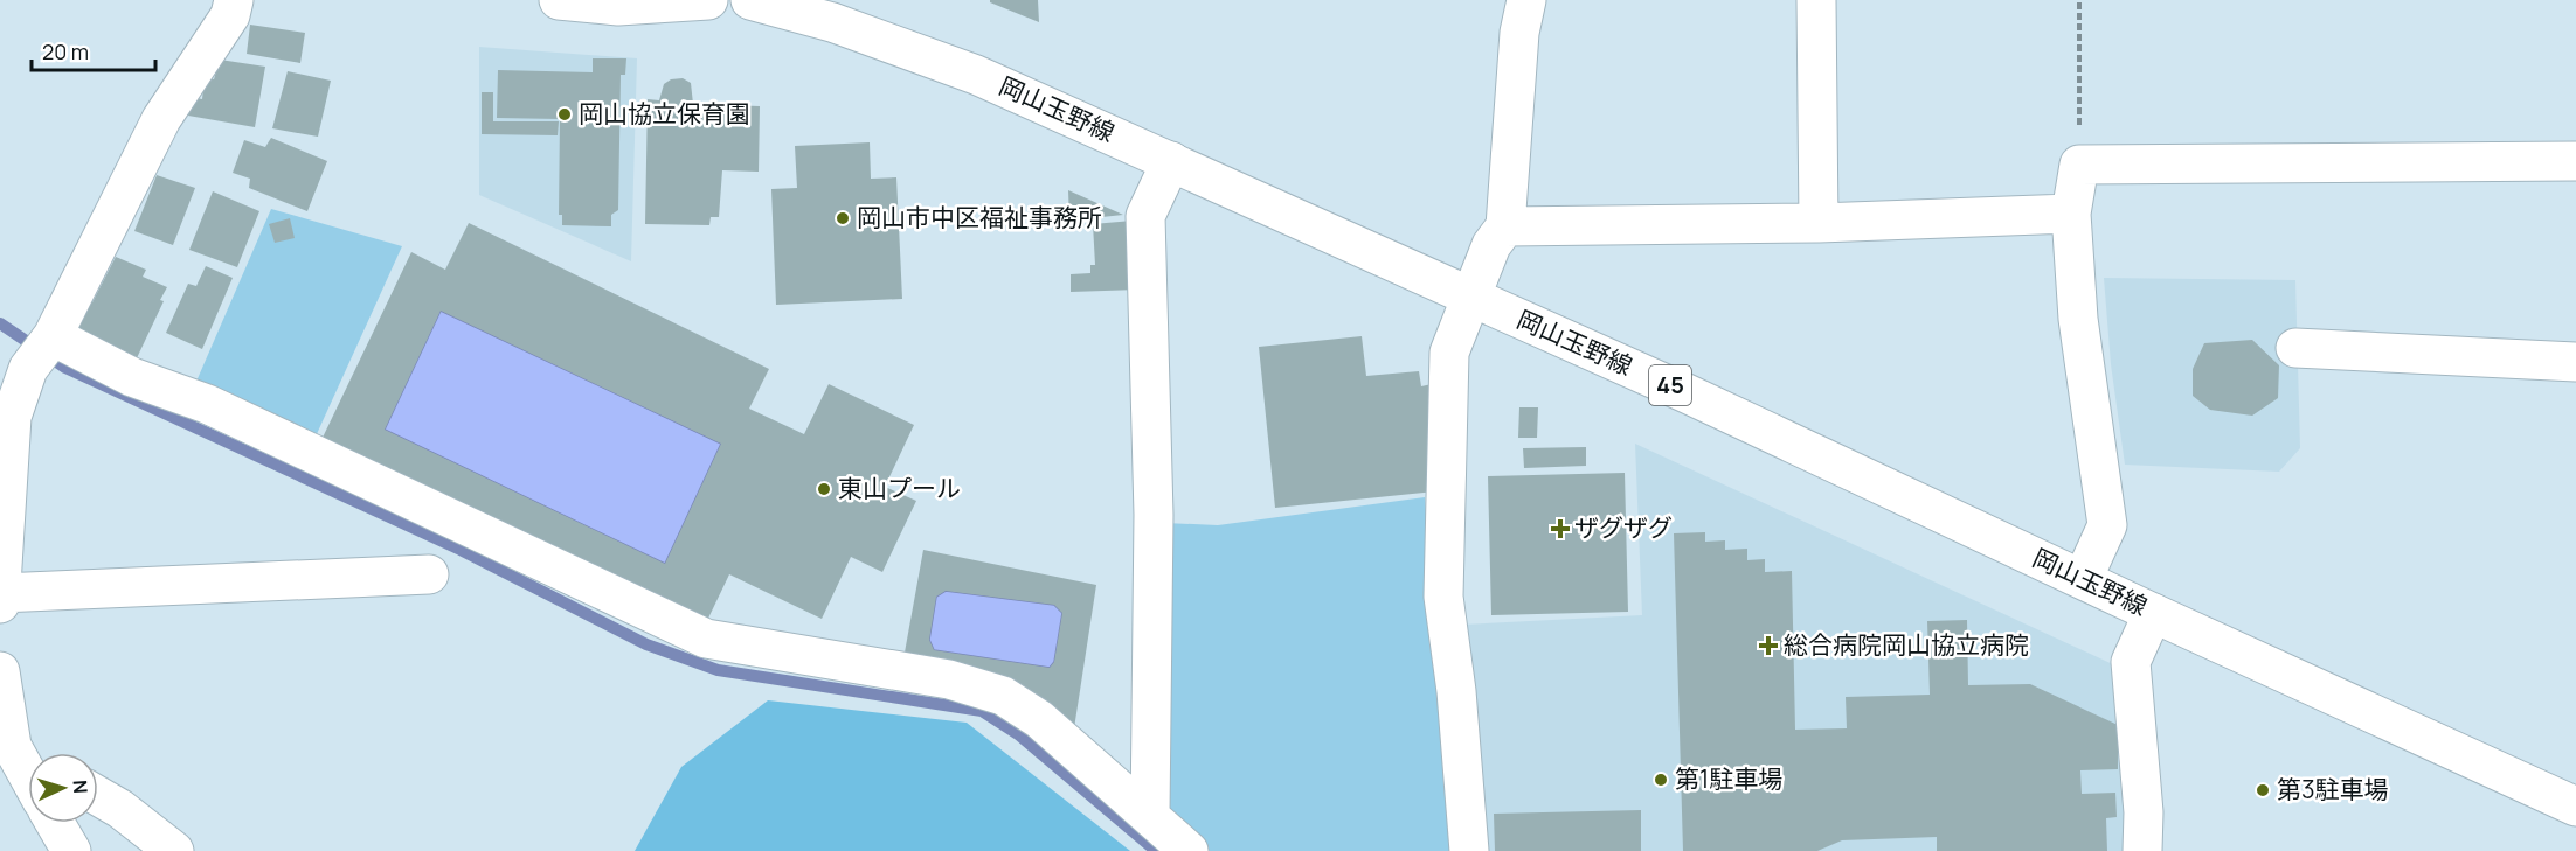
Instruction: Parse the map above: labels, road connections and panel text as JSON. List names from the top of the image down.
{
  "streets": {
    "street": ["岡山玉野線", "45"]
  },
  "places": {
    "other": [
      "岡山協立保育園",
      "岡山市中区福祉事務所",
      "東山プール",
      "第1駐車場",
      "第3駐車場"
    ],
    "health": ["ザグザグ", "総合病院岡山協立病院"]
  },
  "scale_bar": "20 m",
  "north": "right"
}
